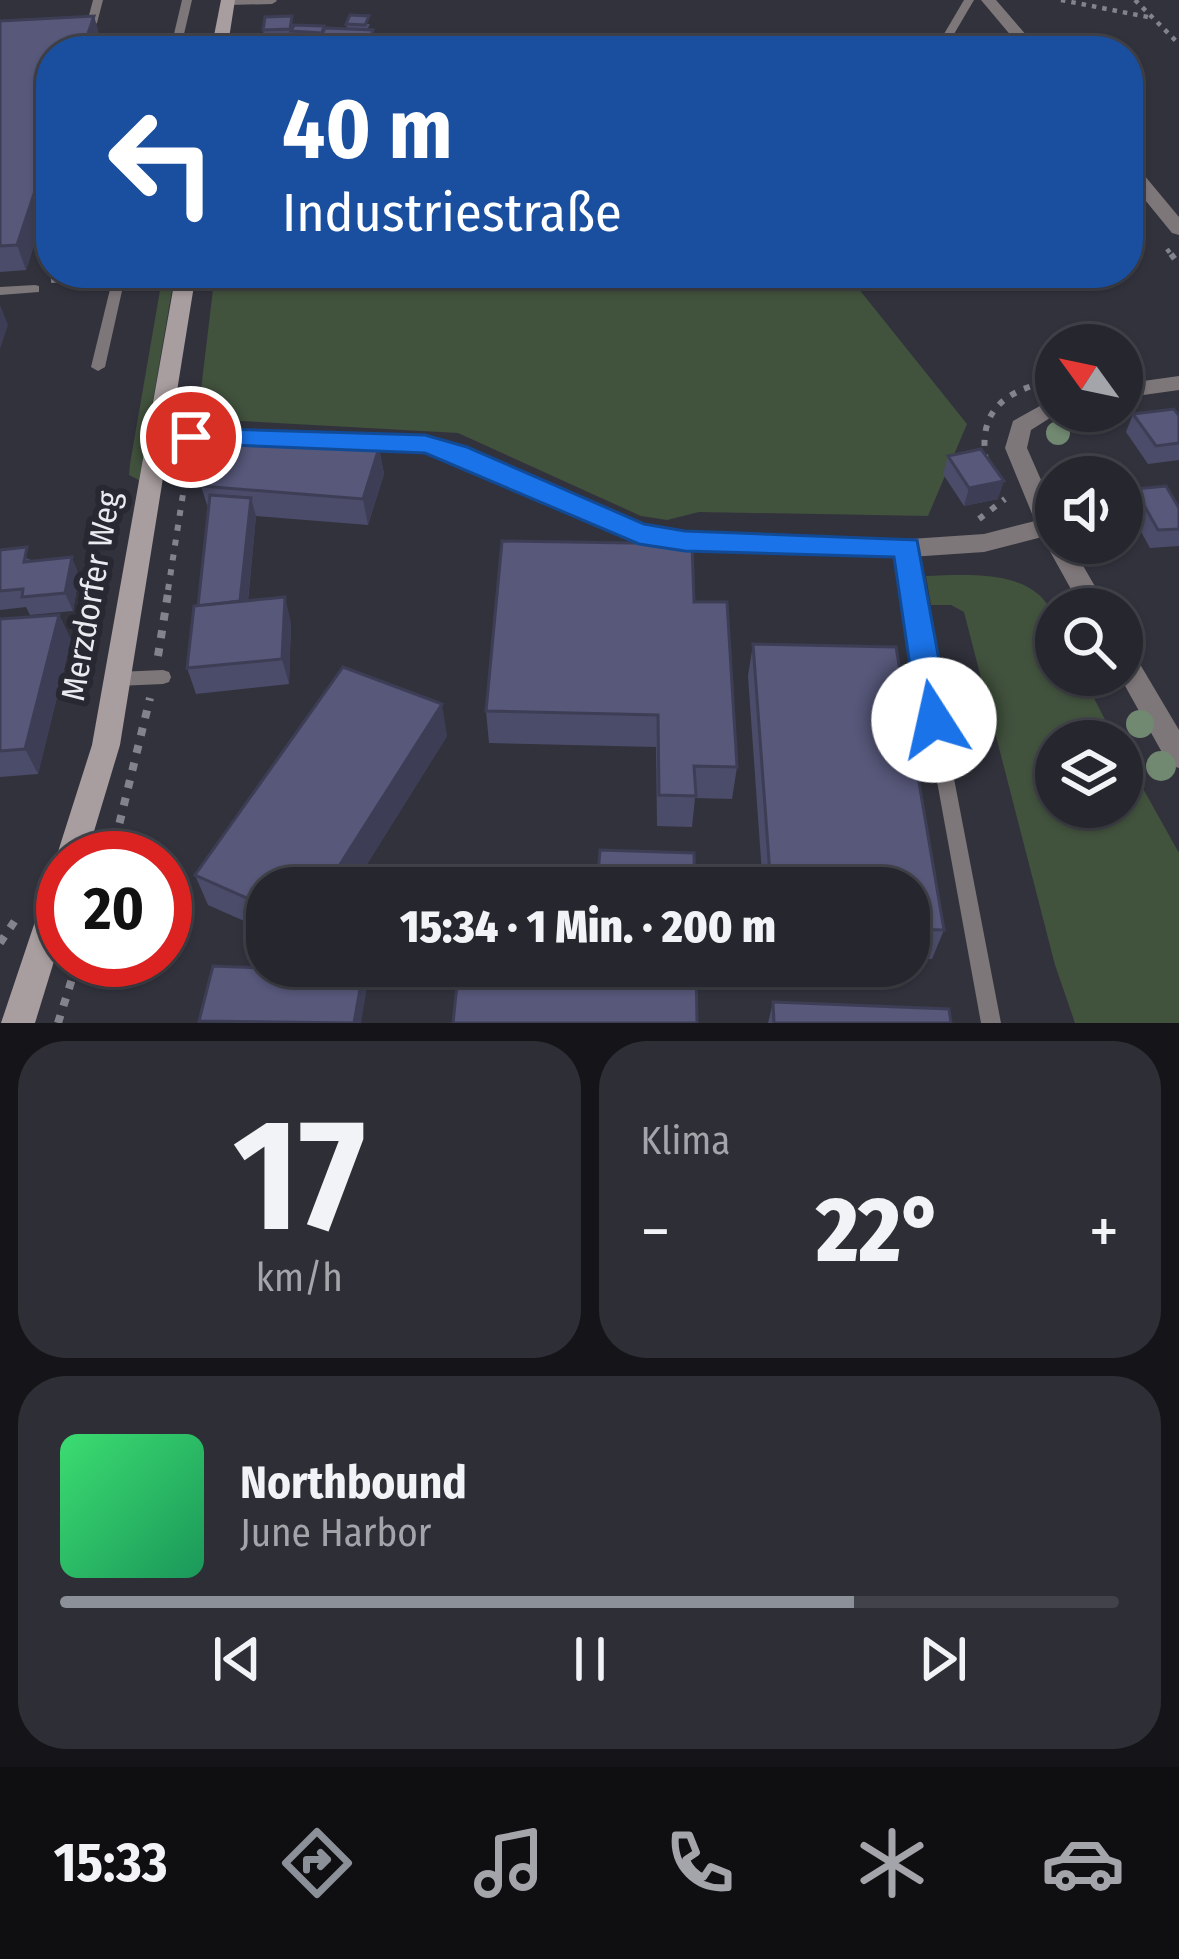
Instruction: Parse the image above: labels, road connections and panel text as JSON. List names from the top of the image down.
{
  "streets": {
    "street": ["Merzdorfer Weg"]
  },
  "north": "top left",
  "page": {
    "turn": ["40 m", "Industriestraße"],
    "limit": "20",
    "trip": "15:34 · 1 Min. · 200 m",
    "tile": [
      ["17", "km/h"],
      "Klima"
    ],
    "heat": ["−", "22°", "+"],
    "song": ["Northbound", "June Harbor"],
    "tabs": "15:33"
  }
}
